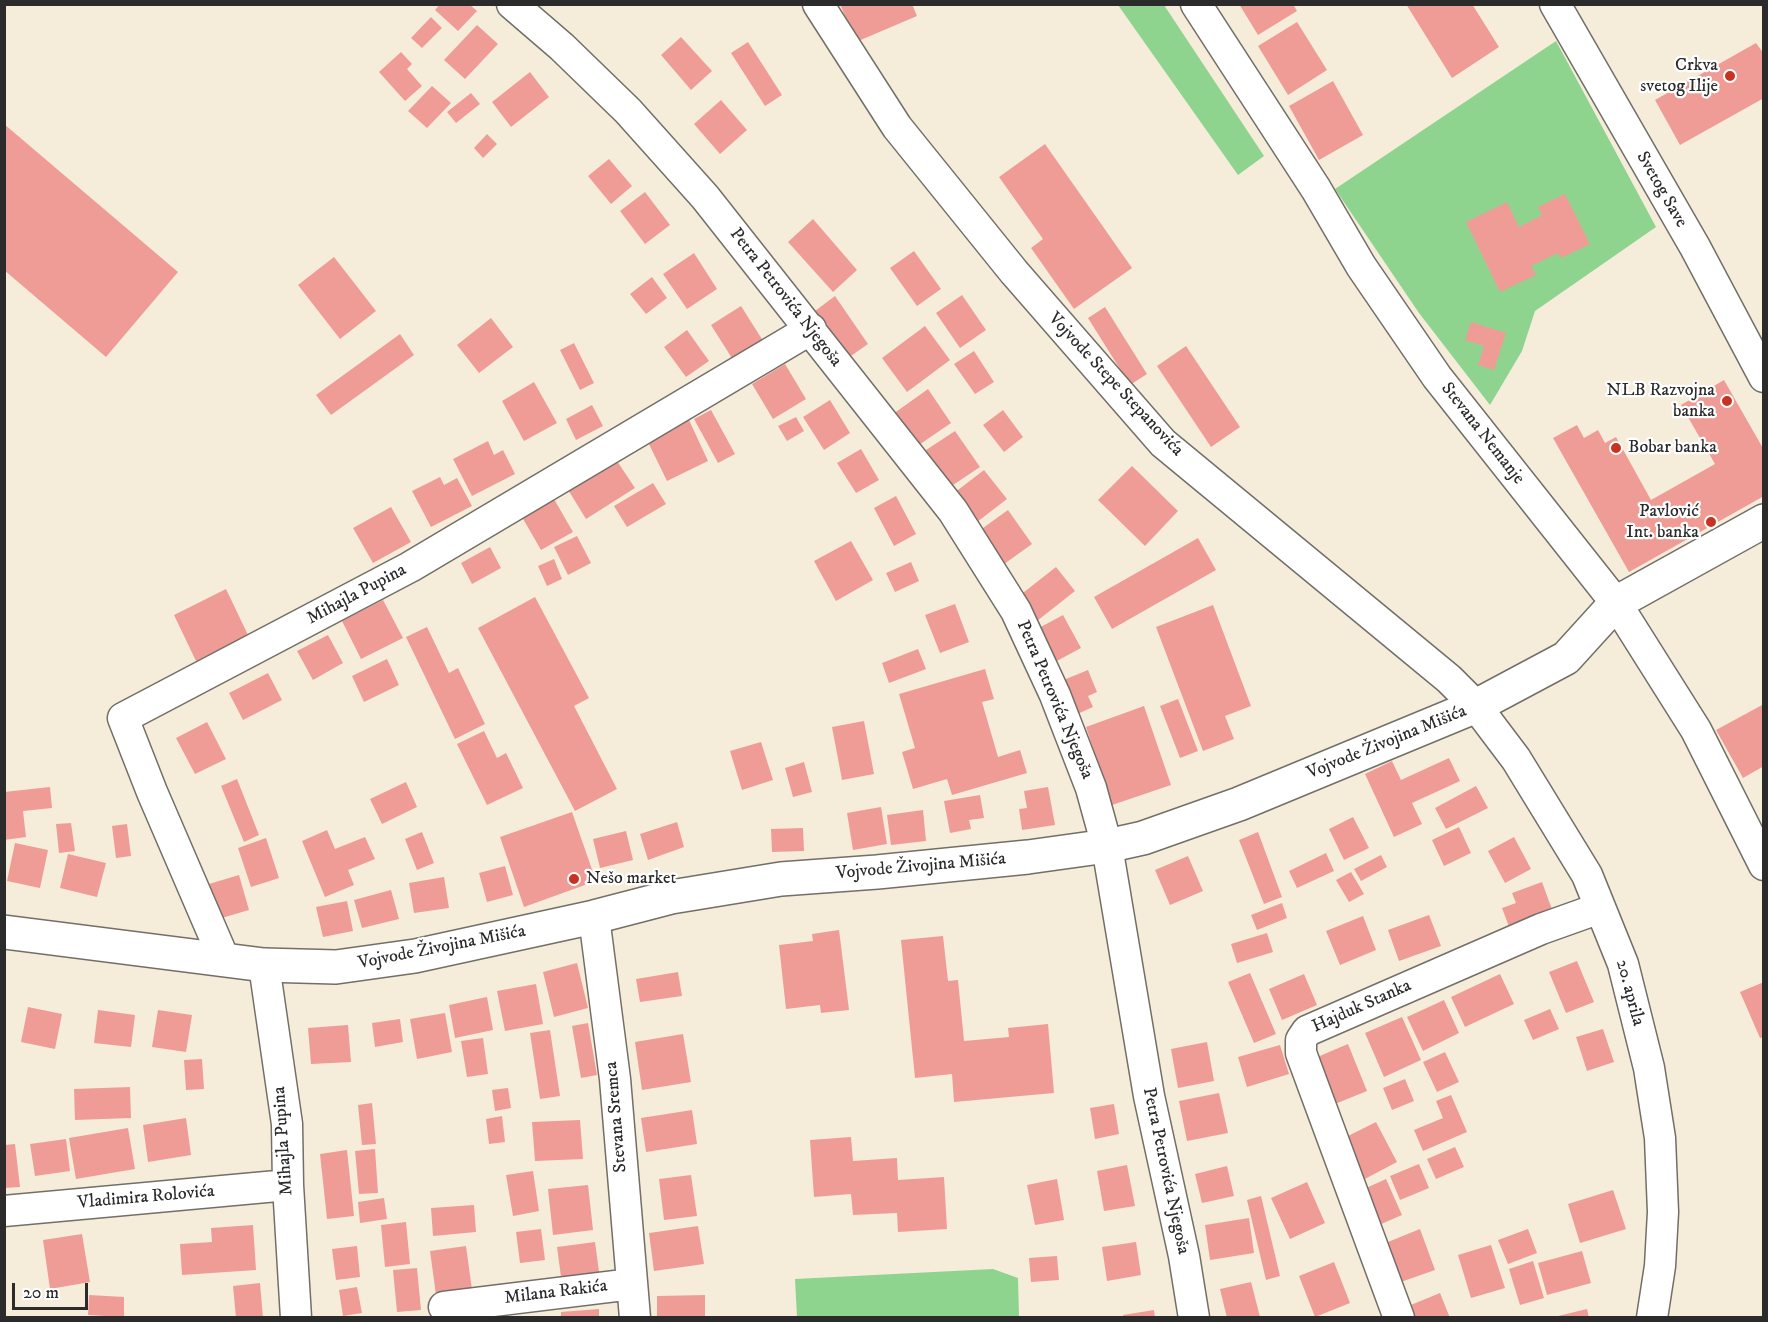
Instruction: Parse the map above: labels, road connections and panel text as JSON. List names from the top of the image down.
{
  "streets": {
    "street": [
      "Svetog Save",
      "Petra Petrovića Njegoša",
      "Vojvode Stepe Stepanovića",
      "Stevana Nemanje",
      "Mihajla Pupina",
      "Vojvode Živojina Mišića",
      "20. aprila",
      "Hajduk Stanka",
      "Stevana Sremca",
      "Vladimira Rolovića",
      "Milana Rakića"
    ]
  },
  "crossings": [
    ["Petra Petrovića Njegoša", "Mihajla Pupina"],
    ["Petra Petrovića Njegoša", "Vojvode Živojina Mišića"],
    ["Vojvode Stepe Stepanovića", "Vojvode Živojina Mišića"],
    ["Vojvode Stepe Stepanovića", "20. aprila"],
    ["Stevana Nemanje", "Vojvode Živojina Mišića"],
    ["Mihajla Pupina", "Vojvode Živojina Mišića"],
    ["Mihajla Pupina", "Vladimira Rolovića"],
    ["Vojvode Živojina Mišića", "20. aprila"],
    ["Vojvode Živojina Mišića", "Stevana Sremca"],
    ["20. aprila", "Hajduk Stanka"],
    ["Stevana Sremca", "Milana Rakića"]
  ],
  "places": [
    "Crkva svetog Ilije",
    "NLB Razvojna banka",
    "Bobar banka",
    "Pavlović Int. banka",
    "Nešo market"
  ],
  "scale_bar": "20 m"
}
